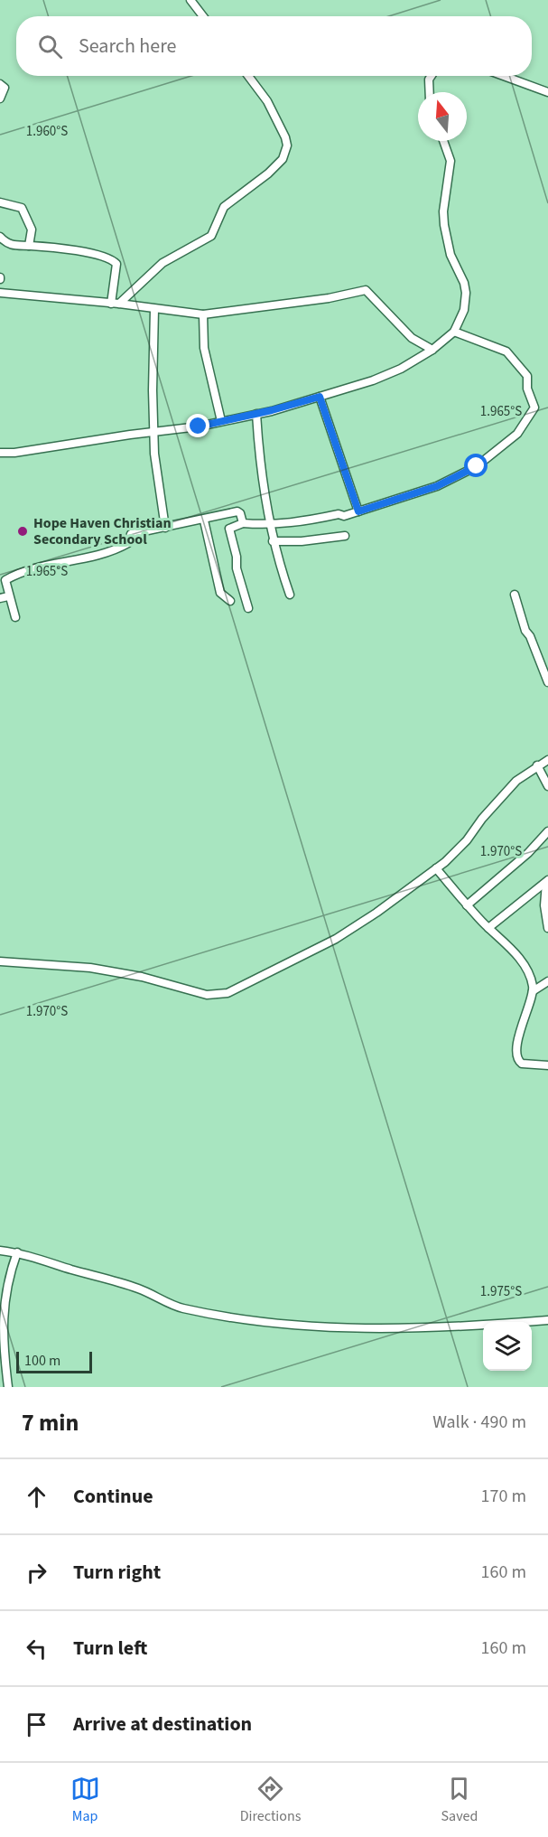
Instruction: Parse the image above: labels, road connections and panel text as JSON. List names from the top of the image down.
{
  "places": ["Hope Haven Christian Secondary School"],
  "scale_bar": "100 m",
  "north": "top",
  "page": {
    "search": "Search here",
    "scale": "100 m",
    "heading": ["7 min", "Walk · 490 m"],
    "list": [
      ["Continue", "170 m"],
      ["Turn right", "160 m"],
      ["Turn left", "160 m"],
      "Arrive at destination"
    ],
    "nav": ["Map", "Directions", "Saved"]
  },
  "coordinates": [
    "1.960°S",
    "1.965°S",
    "1.970°S",
    "1.975°S"
  ]
}
